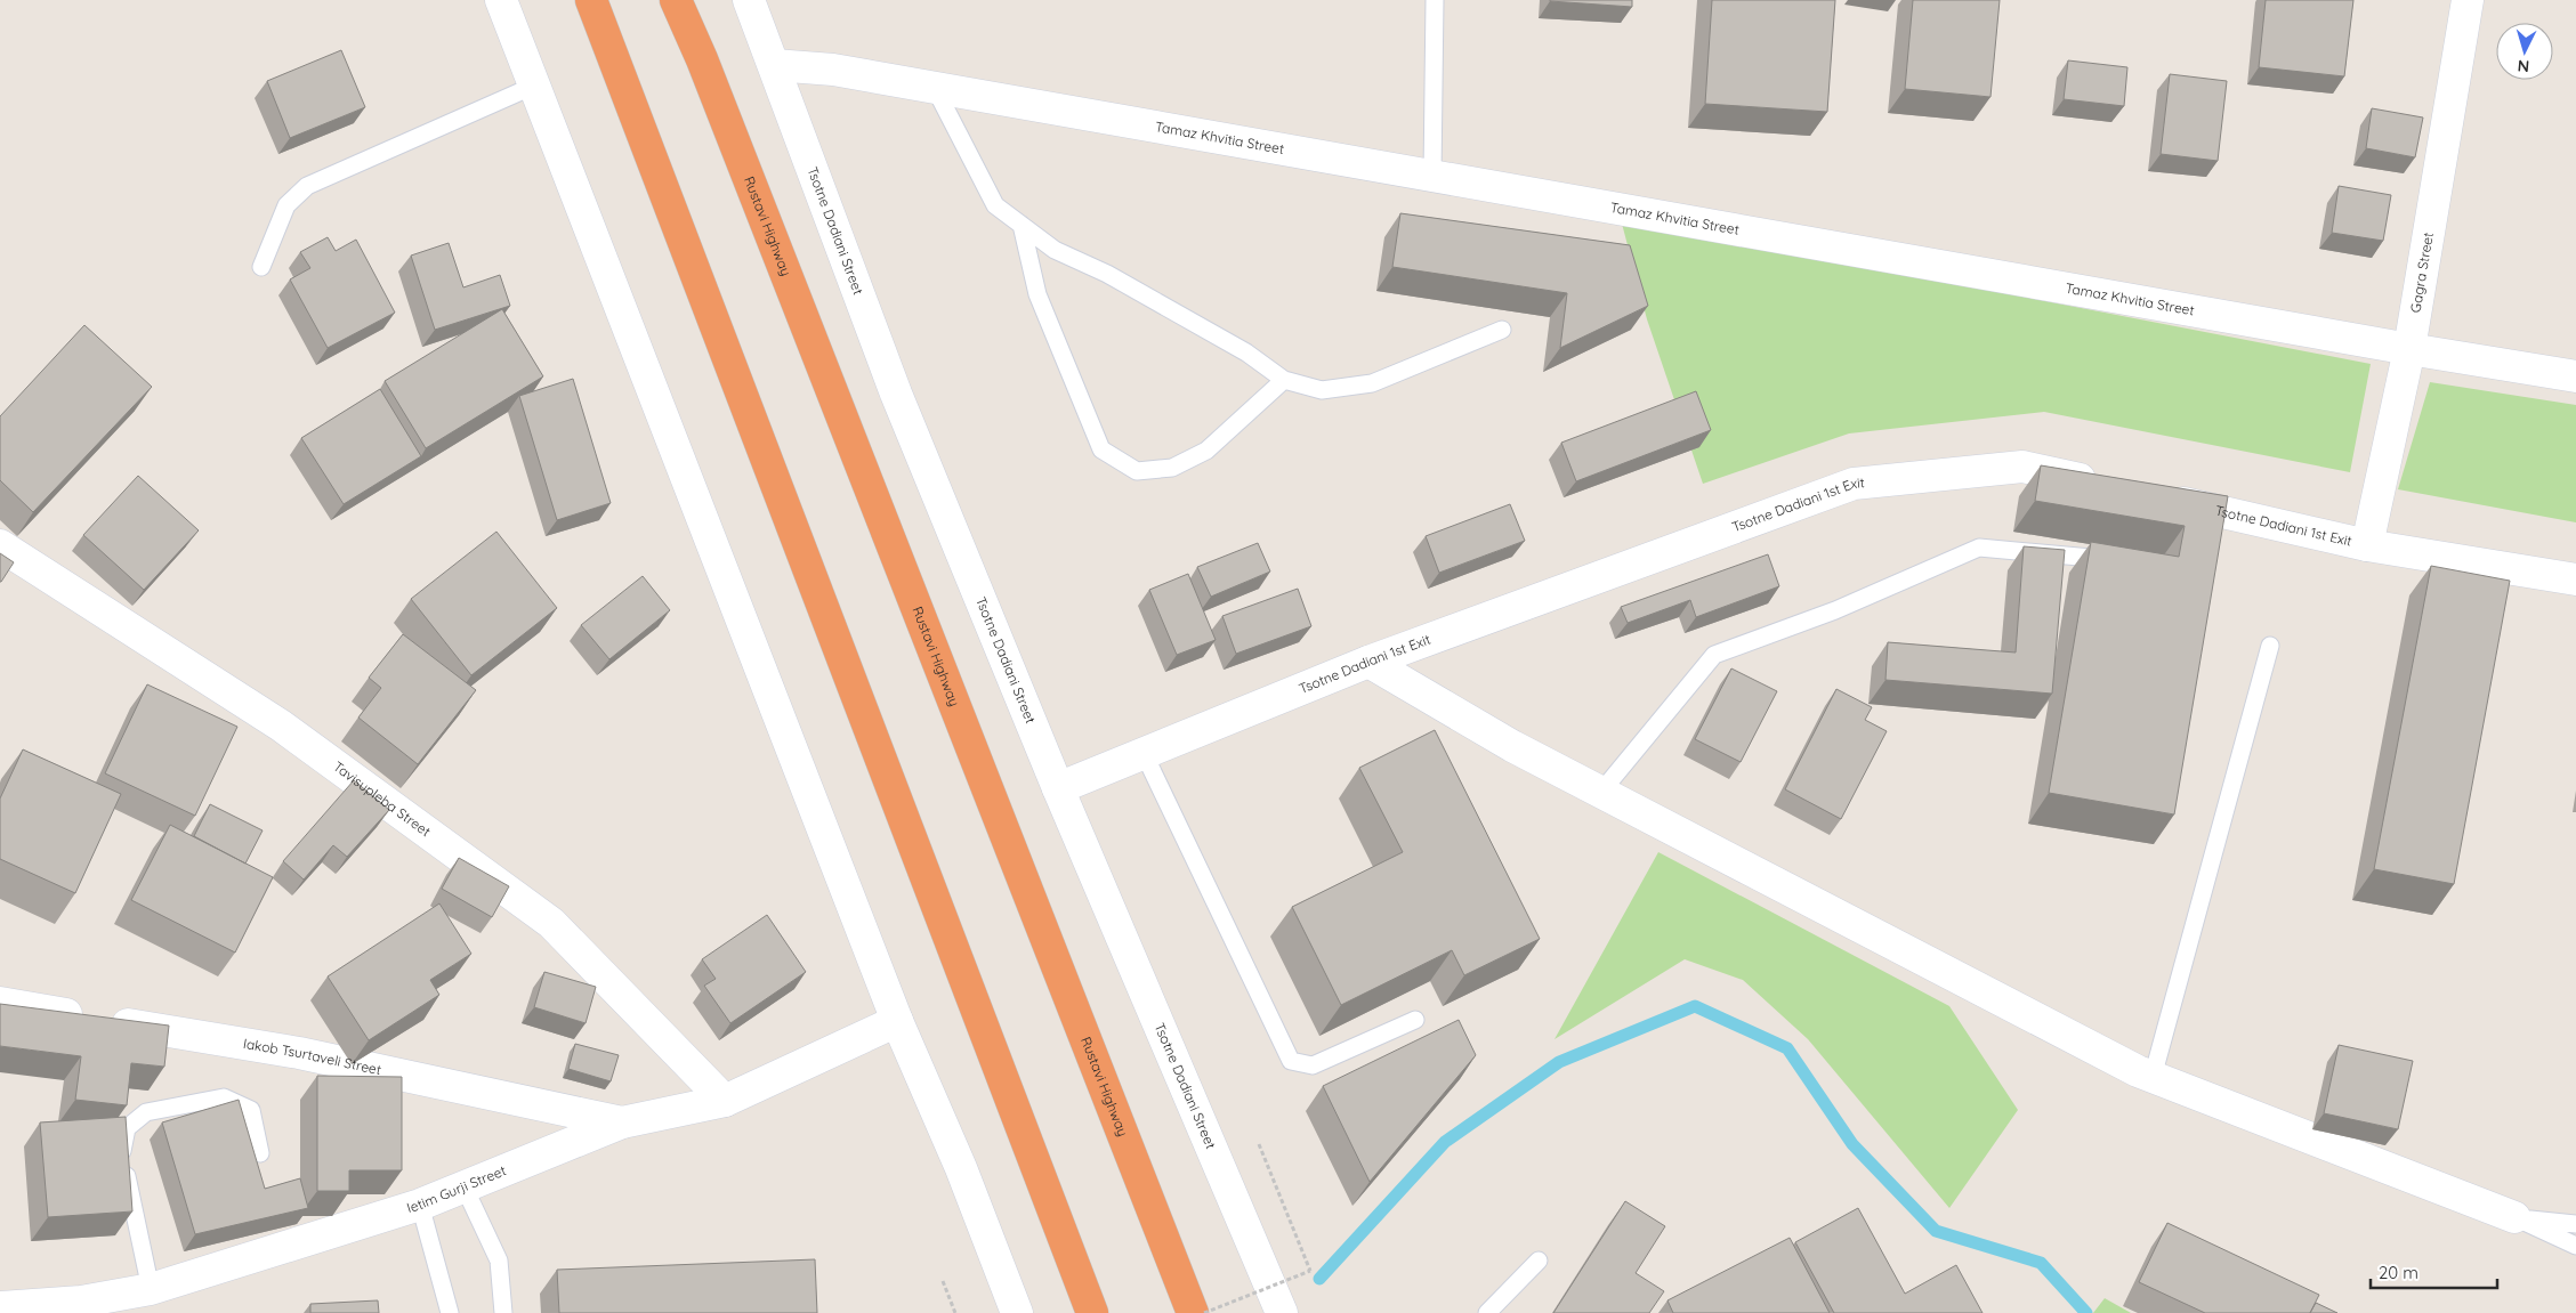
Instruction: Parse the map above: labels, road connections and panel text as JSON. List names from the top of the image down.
{
  "streets": {
    "highway": ["Rustavi Highway"],
    "street": [
      "Tamaz Khvitia Street",
      "Tsotne Dadiani Street",
      "Gagra Street",
      "Tsotne Dadiani 1st Exit",
      "Tavisupleba Street",
      "Iakob Tsurtaveli Street",
      "Ietim Gurji Street"
    ]
  },
  "crossings": [
    ["Tamaz Khvitia Street", "Tsotne Dadiani Street"],
    ["Tamaz Khvitia Street", "Gagra Street"],
    ["Tsotne Dadiani Street", "Tsotne Dadiani 1st Exit"],
    ["Gagra Street", "Tsotne Dadiani 1st Exit"],
    ["Tavisupleba Street", "Ietim Gurji Street"],
    ["Iakob Tsurtaveli Street", "Ietim Gurji Street"]
  ],
  "scale_bar": "20 m",
  "north": "bottom"
}
